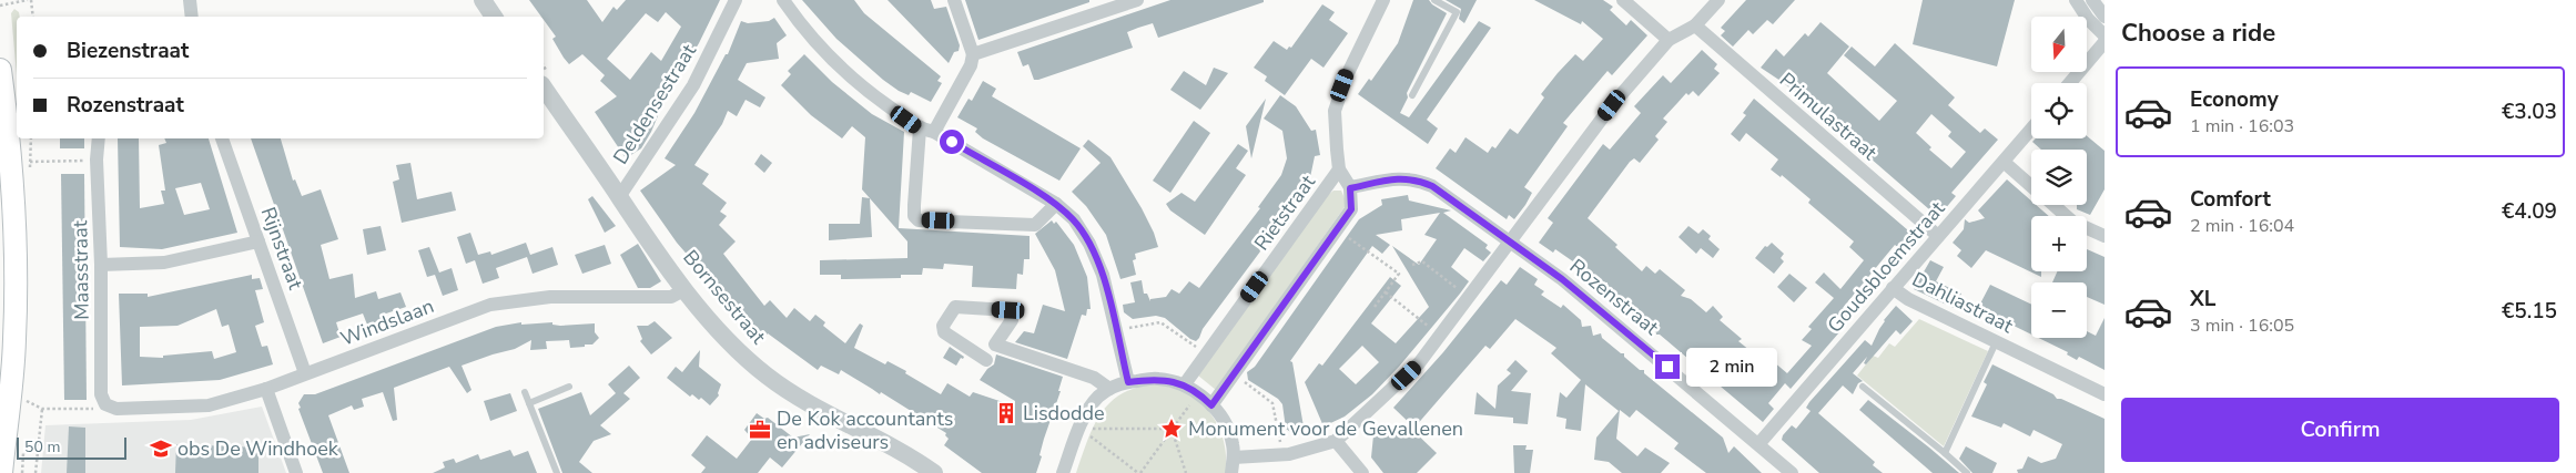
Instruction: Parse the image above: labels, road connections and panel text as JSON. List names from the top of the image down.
{
  "streets": {
    "street": [
      "Deldensestraat",
      "Primulastraat",
      "Rietstraat",
      "Rijnstraat",
      "Goudsbloemstraat",
      "Maasstraat",
      "Bornsestraat",
      "Rozenstraat",
      "Dahliastraat",
      "Windslaan"
    ]
  },
  "crossings": [
    ["Deldensestraat", "Bornsestraat"],
    ["Primulastraat", "Goudsbloemstraat"],
    ["Rietstraat", "Rozenstraat"],
    ["Rijnstraat", "Windslaan"],
    ["Goudsbloemstraat", "Rozenstraat"],
    ["Goudsbloemstraat", "Dahliastraat"],
    ["Maasstraat", "Windslaan"],
    ["Bornsestraat", "Windslaan"]
  ],
  "places": {
    "building": ["Lisdodde"],
    "place": ["Monument voor de Gevallenen"],
    "office": ["De Kok accountants en adviseurs"],
    "school or university": ["obs De Windhoek"]
  },
  "scale_bar": "50 m",
  "north": "bottom",
  "page": {
    "heading": "Choose a ride",
    "map_buttons": ["+", "−"],
    "banner": ["Biezenstraat", "Rozenstraat"],
    "list": [
      {
        "name": "Economy",
        "note": "1 min · 16:03",
        "value": "€3.03"
      },
      {
        "name": "Comfort",
        "note": "2 min · 16:04",
        "value": "€4.09"
      },
      {
        "name": "XL",
        "note": "3 min · 16:05",
        "value": "€5.15"
      }
    ],
    "bubble": "2 min",
    "buttons": "Confirm",
    "scale": "50 m"
  }
}
